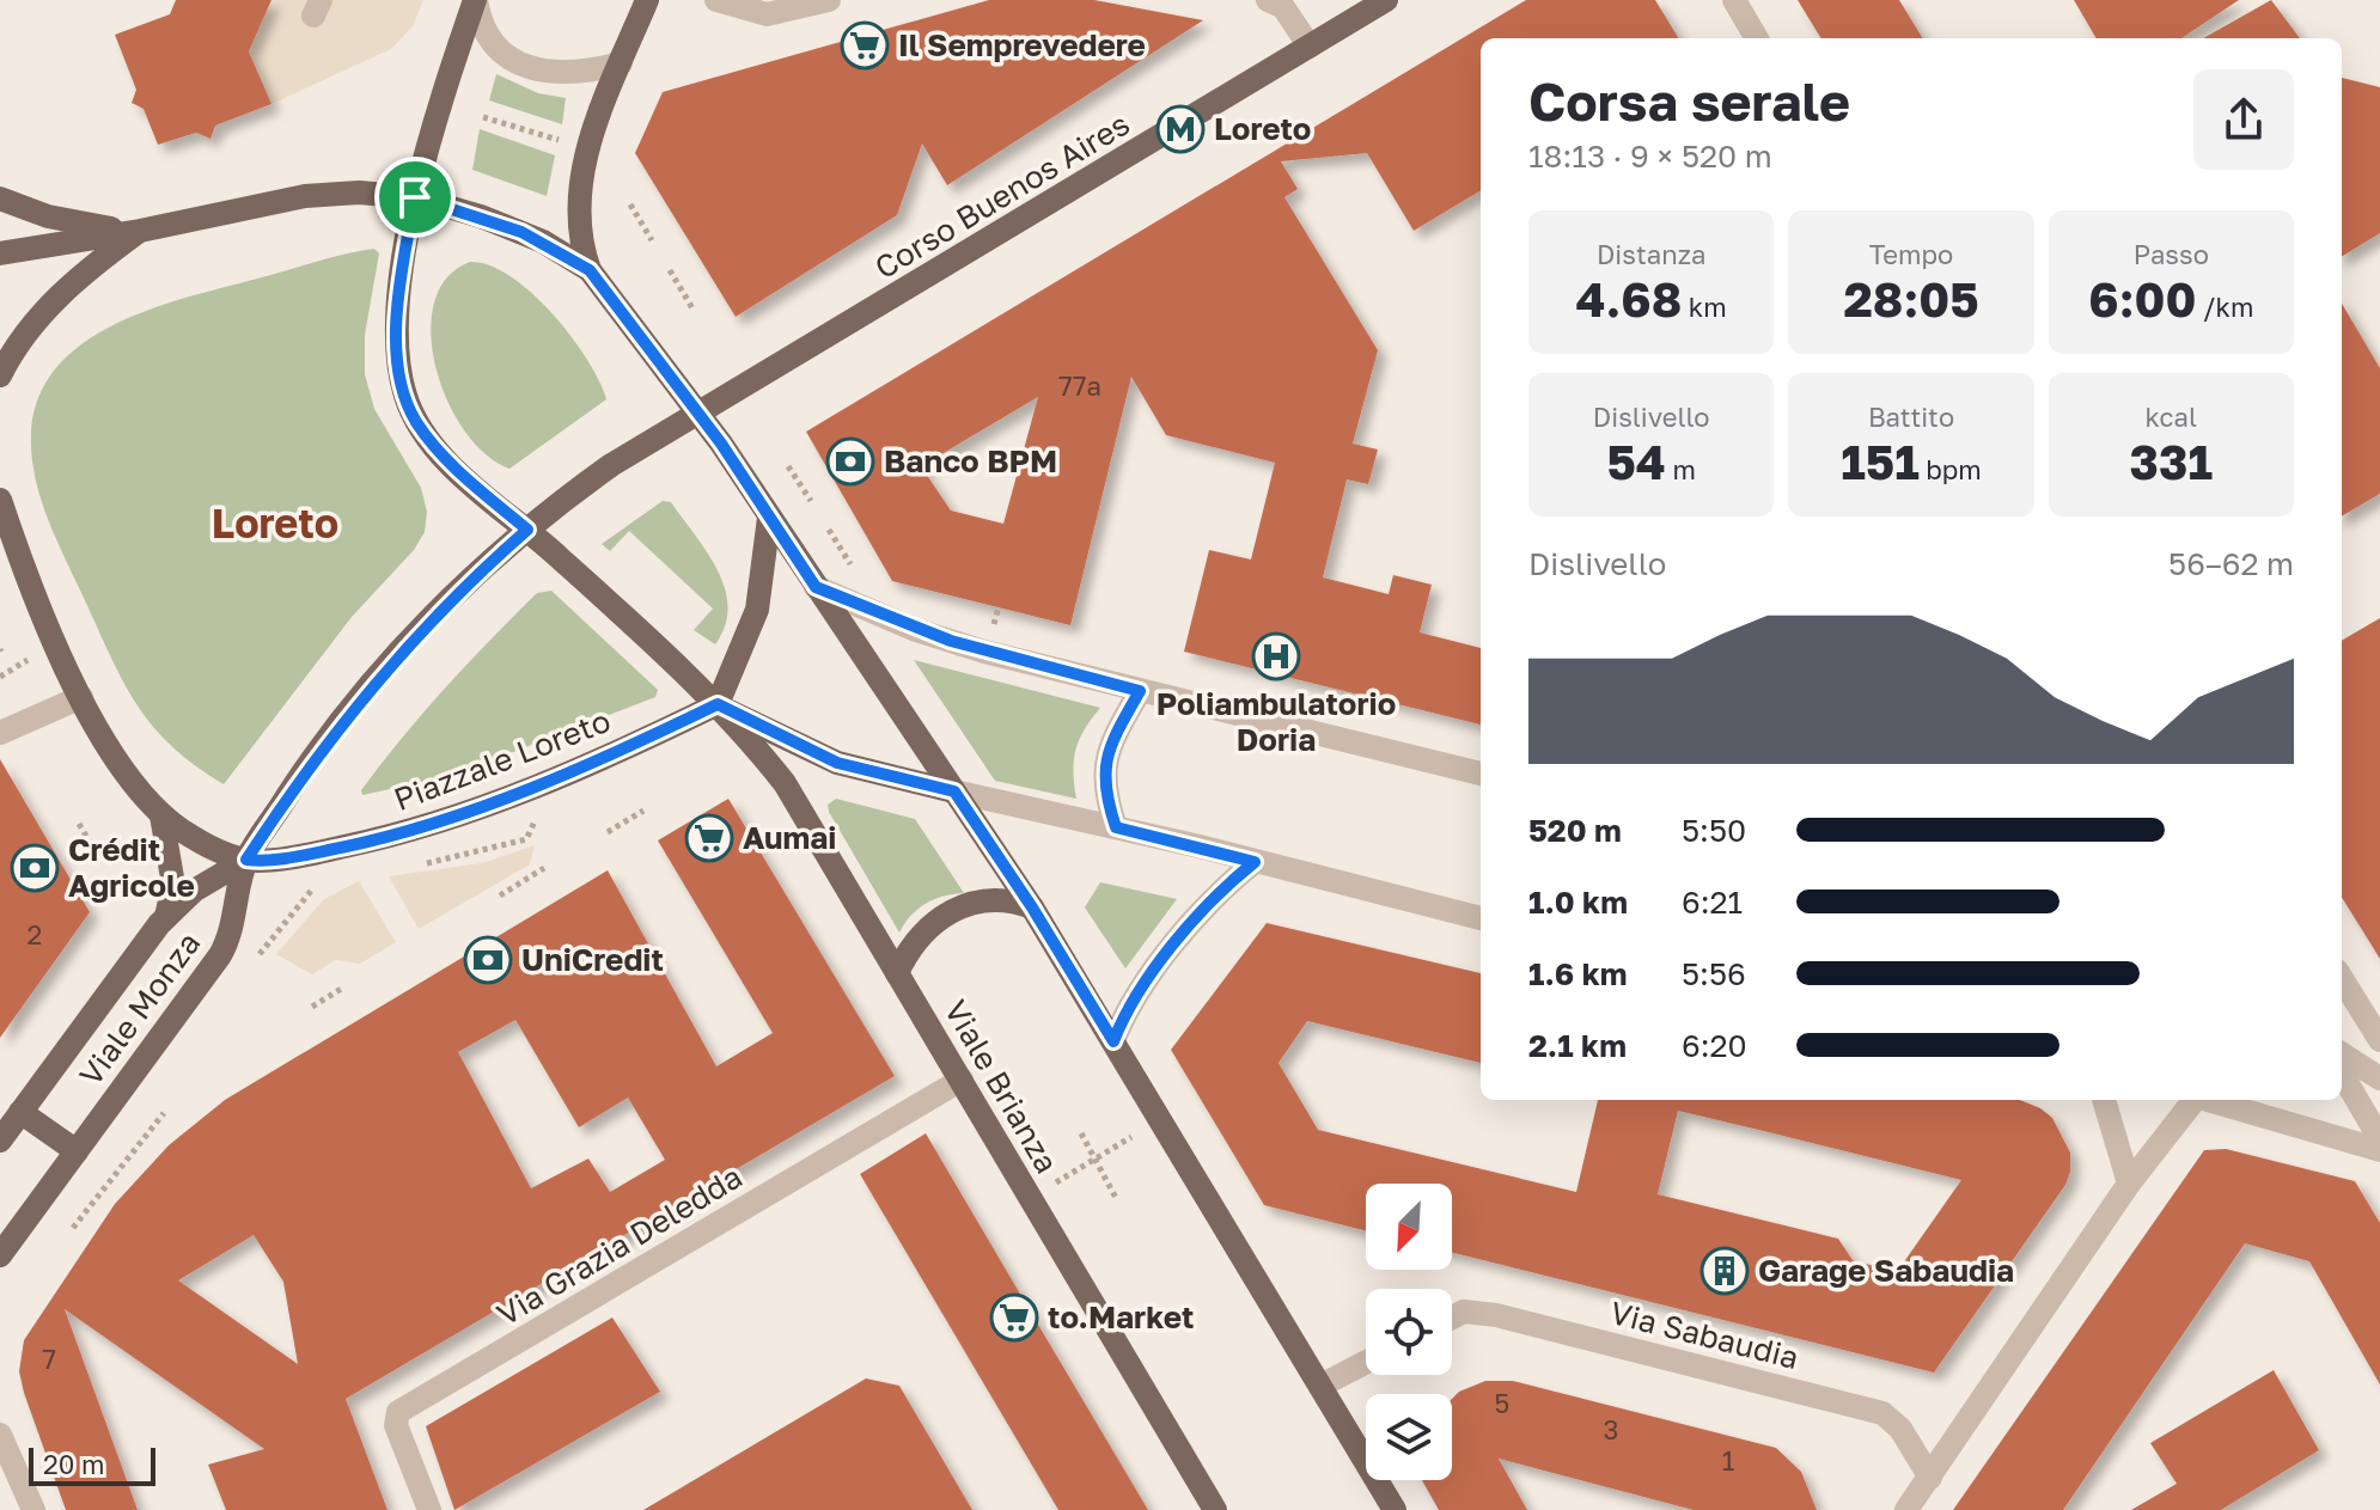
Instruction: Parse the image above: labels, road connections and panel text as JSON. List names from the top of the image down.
{
  "streets": {
    "main road": [
      "Corso Buenos Aires",
      "Piazzale Loreto",
      "Viale Monza",
      "Viale Brianza"
    ],
    "street": ["Via Grazia Deledda", "Via Sabaudia"]
  },
  "crossings": [
    ["Piazzale Loreto", "Viale Monza"],
    ["Piazzale Loreto", "Viale Brianza"],
    ["Viale Brianza", "Via Grazia Deledda"]
  ],
  "districts": ["Loreto"],
  "places": {
    "supermarket": ["Il Semprevedere", "Aumai", "to.Market"],
    "metro station": ["Loreto"],
    "bank": ["Banco BPM", "Crédit Agricole", "UniCredit"],
    "hospital": ["Poliambulatorio Doria"],
    "building": ["Garage Sabaudia"]
  },
  "house_numbers": [
    "77a",
    "2",
    "7",
    "5",
    "3",
    "1"
  ],
  "scale_bar": "20 m",
  "north": "bottom left",
  "page": {
    "heading": ["Corsa serale", "18:13 · 9 × 520 m"],
    "stats": [
      ["Distanza", "4.68 km"],
      ["Tempo", "28:05"],
      ["Passo", "6:00 /km"],
      ["Dislivello", "54 m"],
      ["Battito", "151 bpm"],
      ["kcal", "331"]
    ],
    "chart": ["Dislivello", "56–62 m"],
    "list": [
      {
        "name": "520 m",
        "note": "5:50"
      },
      {
        "name": "1.0 km",
        "note": "6:21"
      },
      {
        "name": "1.6 km",
        "note": "5:56"
      },
      {
        "name": "2.1 km",
        "note": "6:20"
      }
    ],
    "scale": "20 m"
  }
}
